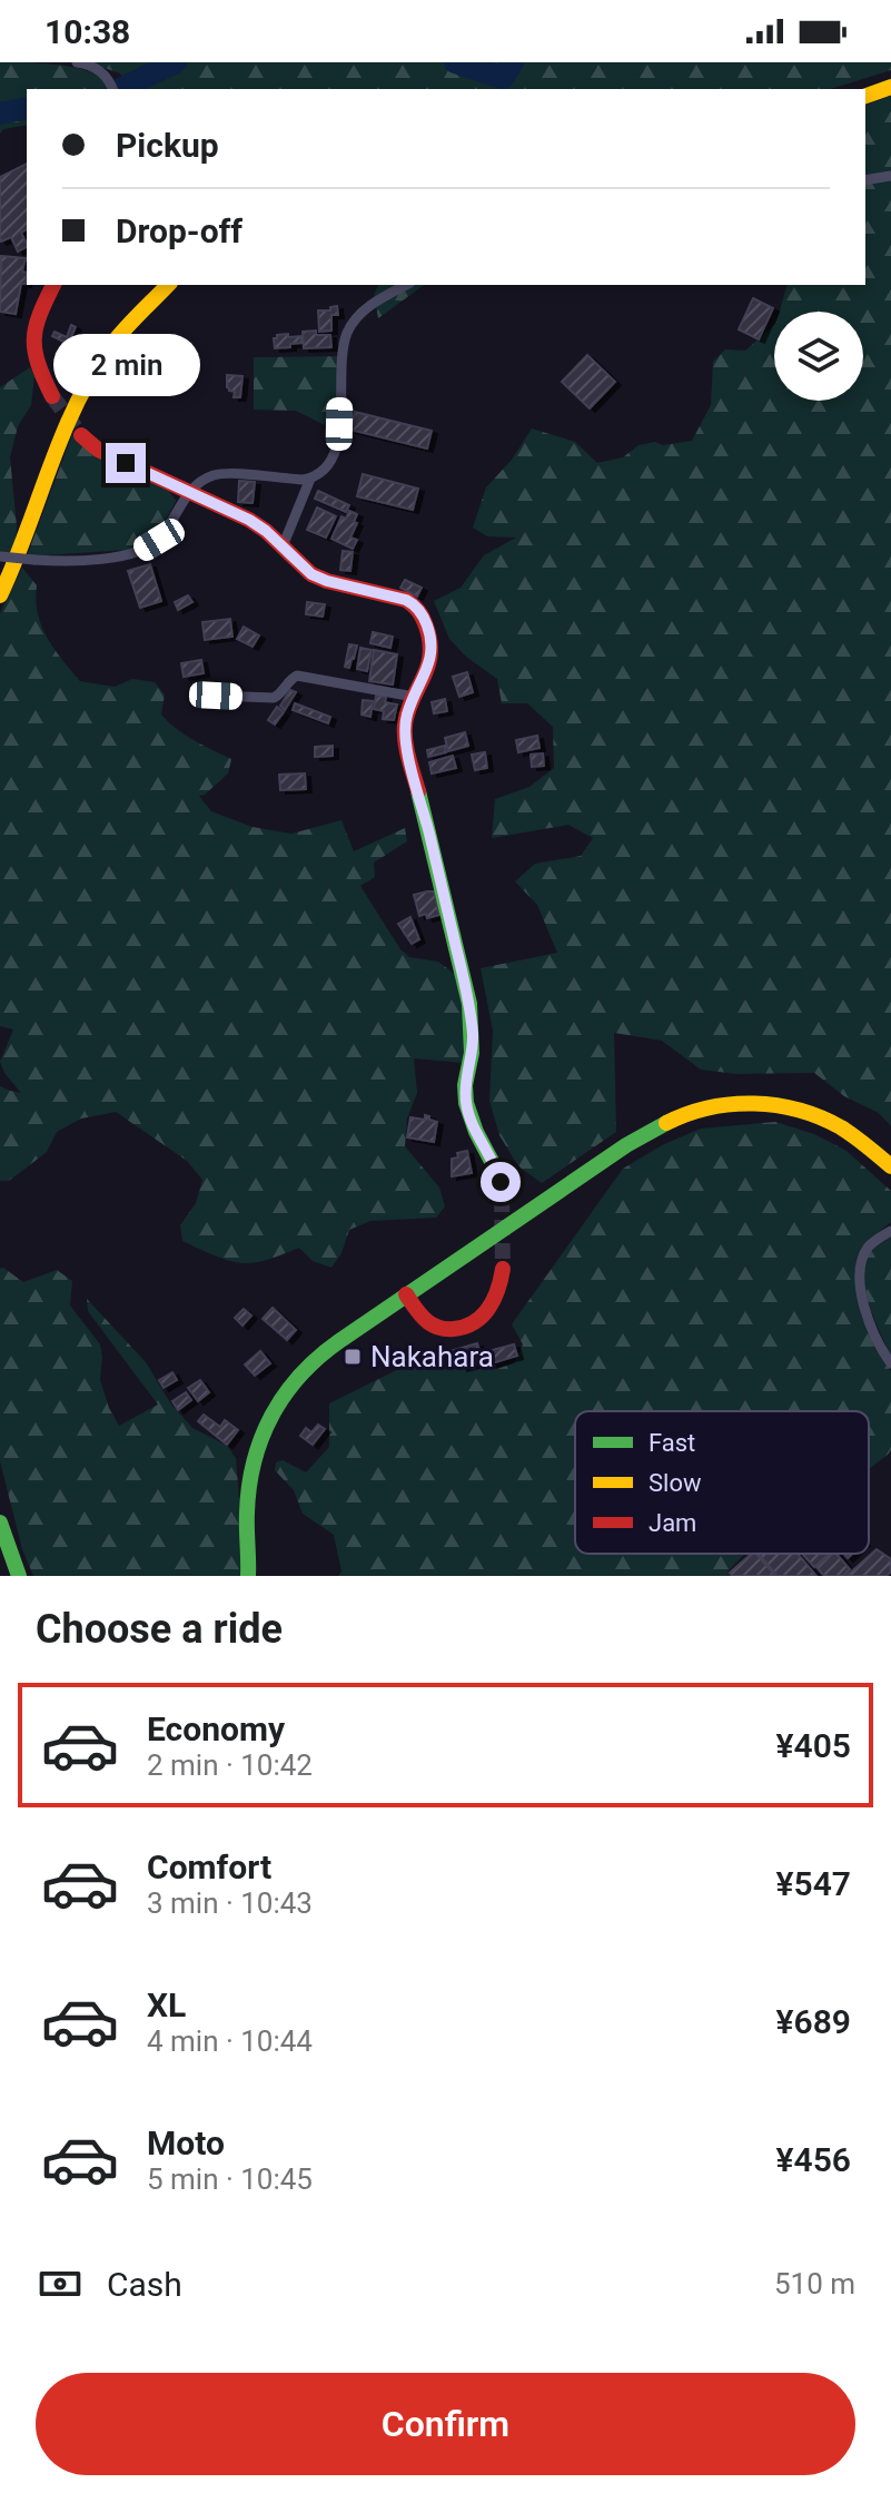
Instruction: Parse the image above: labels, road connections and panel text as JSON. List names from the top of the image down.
{
  "places": {
    "transit": ["Nakahara"]
  },
  "legend": ["Fast", "Slow", "Jam"],
  "page": {
    "status": "10:38",
    "banner": ["Pickup", "Drop-off"],
    "bubble": "2 min",
    "heading": "Choose a ride",
    "list": [
      {
        "name": "Economy",
        "note": "2 min · 10:42",
        "value": "¥405"
      },
      {
        "name": "Comfort",
        "note": "3 min · 10:43",
        "value": "¥547"
      },
      {
        "name": "XL",
        "note": "4 min · 10:44",
        "value": "¥689"
      },
      {
        "name": "Moto",
        "note": "5 min · 10:45",
        "value": "¥456"
      }
    ],
    "pay": ["Cash", "510 m"],
    "buttons": "Confirm"
  }
}
